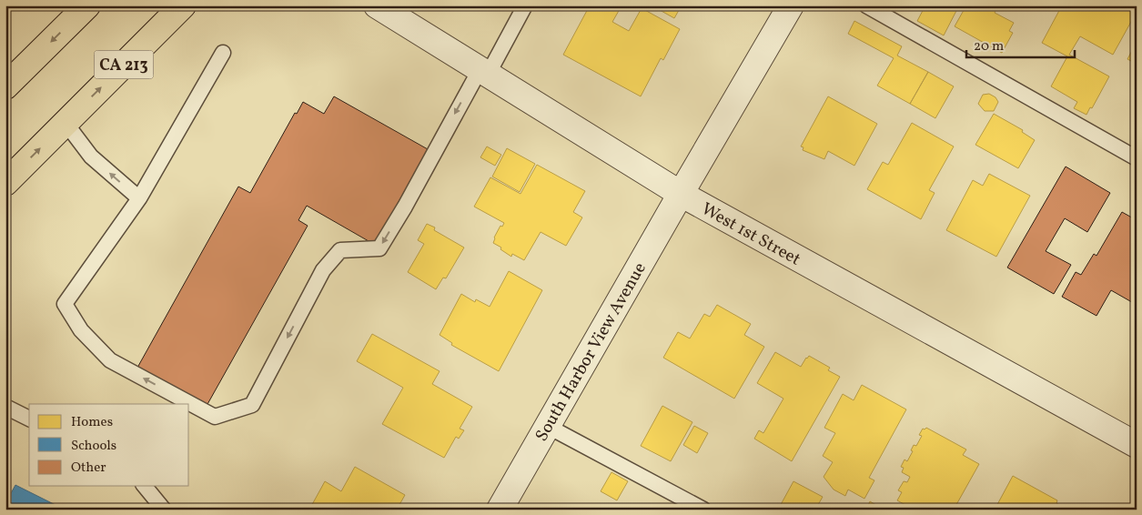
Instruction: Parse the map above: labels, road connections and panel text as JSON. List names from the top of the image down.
{
  "streets": {
    "main road": ["CA 213"],
    "street": ["West 1st Street", "South Harbor View Avenue"]
  },
  "crossings": [
    ["West 1st Street", "South Harbor View Avenue"]
  ],
  "legend": ["Homes", "Schools", "Other"],
  "scale_bar": "20 m"
}
